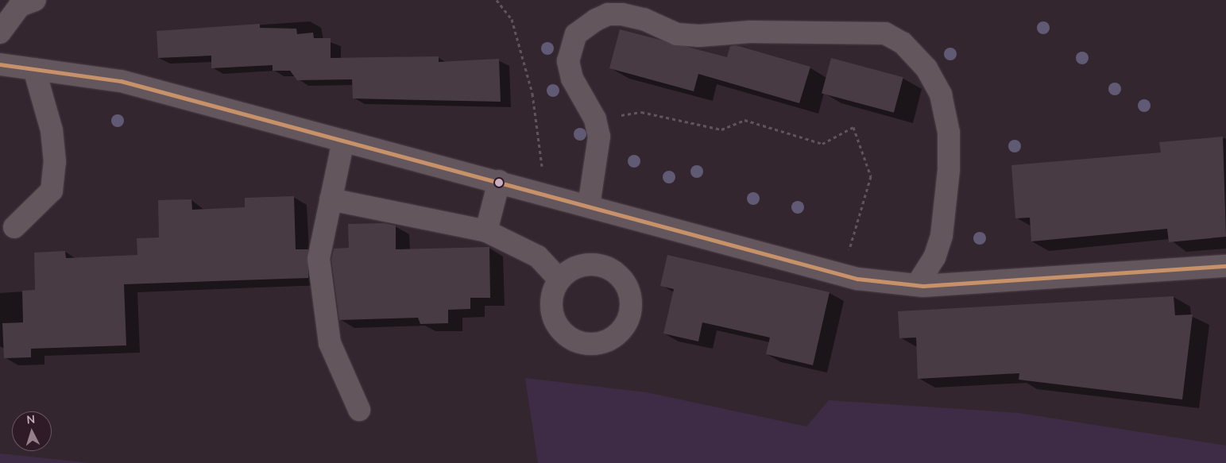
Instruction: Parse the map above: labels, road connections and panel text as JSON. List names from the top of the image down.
{
  "north": "top"
}
